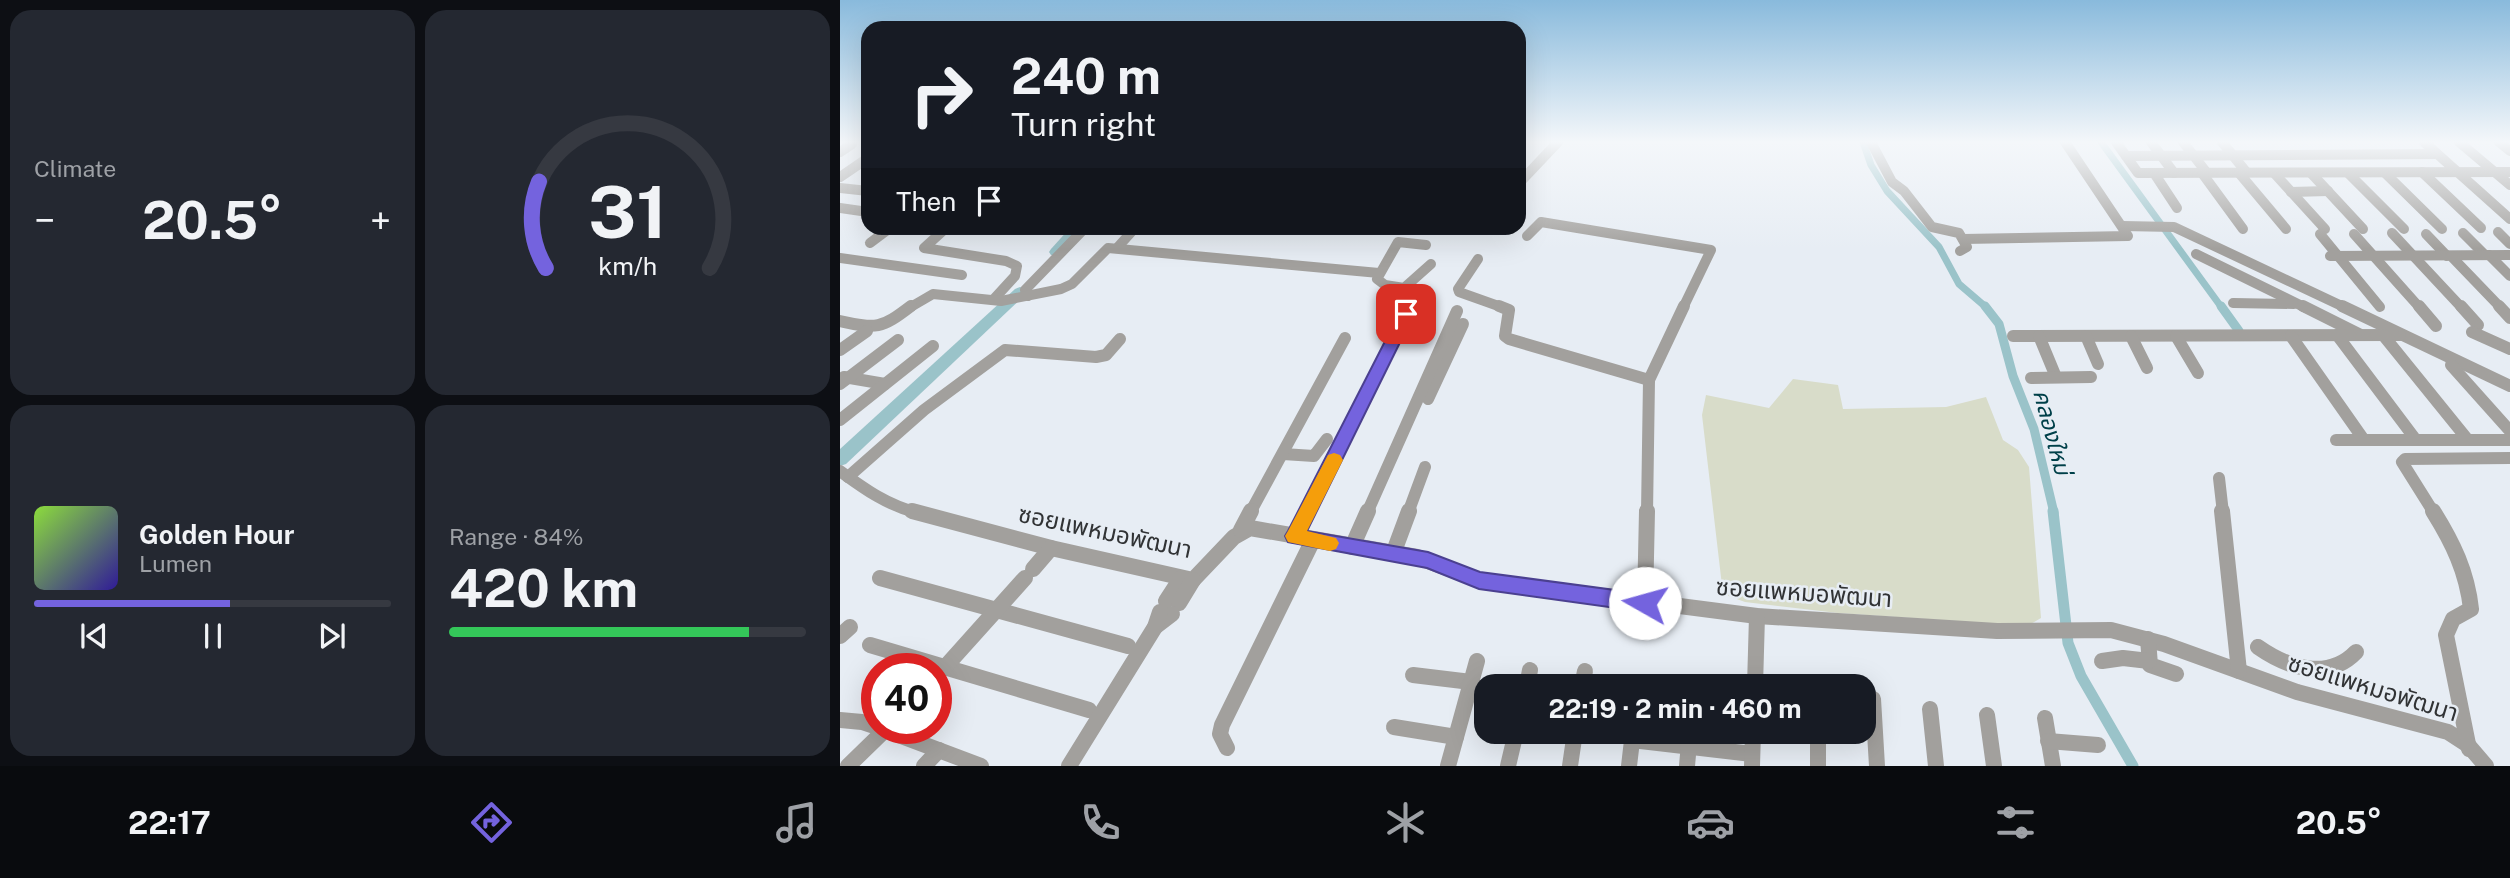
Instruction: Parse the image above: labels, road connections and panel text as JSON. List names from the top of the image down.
{
  "streets": {
    "street": ["ซอยแพหมอพัฒนา"]
  },
  "water": ["คลองใหม่"],
  "page": {
    "tile": [
      "Climate",
      ["Range · 84%", "420 km"]
    ],
    "turn": ["240 m", "Turn right"],
    "then": "Then",
    "heat": ["−", "20.5°", "+"],
    "song": ["Golden Hour", "Lumen"],
    "limit": "40",
    "trip": "22:19 · 2 min · 460 m",
    "tabs": ["22:17", "20.5°"],
    "gauge": ["31", "km/h"]
  }
}
